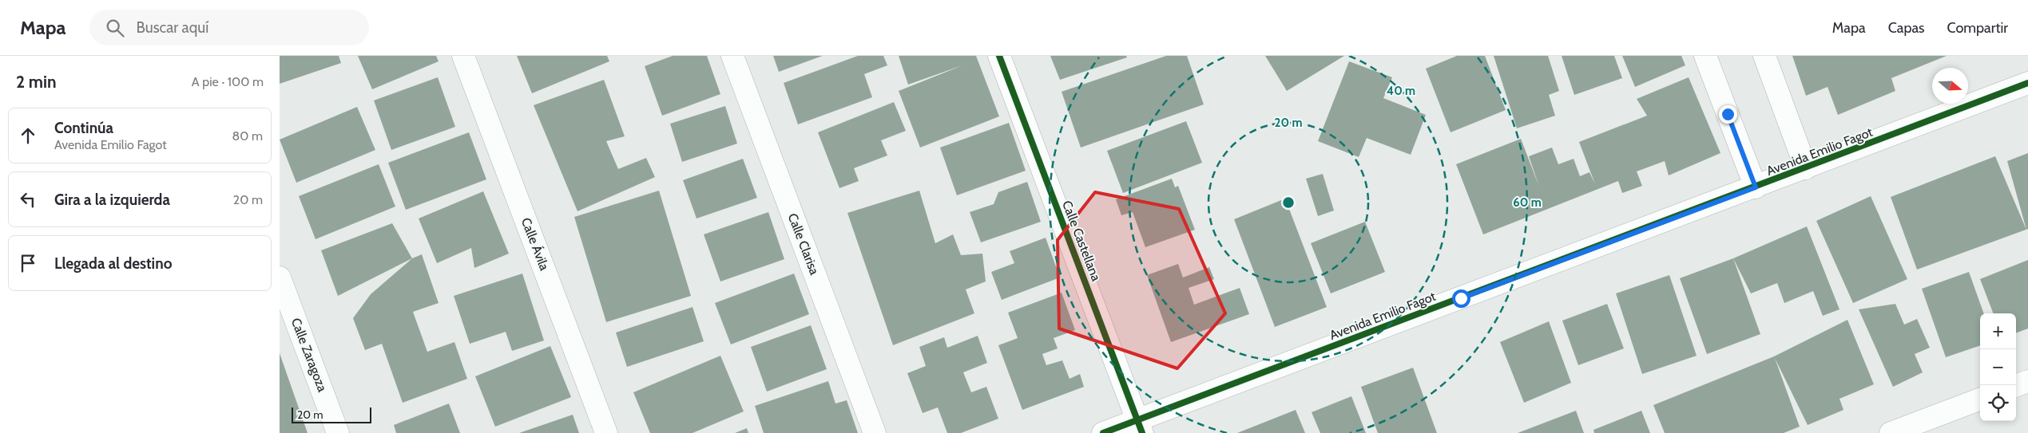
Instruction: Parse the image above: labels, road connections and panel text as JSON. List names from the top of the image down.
{
  "streets": {
    "street": [
      "Avenida Emilio Fagot",
      "Calle Castellana",
      "Calle Ávila",
      "Calle Clarisa",
      "Calle Zaragoza"
    ]
  },
  "crossings": [
    ["Avenida Emilio Fagot", "Calle Castellana"]
  ],
  "scale_bar": "20 m",
  "north": "right",
  "page": {
    "header": "Mapa",
    "search": "Buscar aquí",
    "nav": ["Mapa", "Capas", "Compartir"],
    "heading": ["2 min", "A pie · 100 m"],
    "list": [
      ["Continúa", "Avenida Emilio Fagot", "80 m"],
      ["Gira a la izquierda", "20 m"],
      "Llegada al destino"
    ],
    "map_buttons": ["+", "−"],
    "scale": "20 m"
  },
  "rings": ["40 m", "20 m", "60 m"]
}
